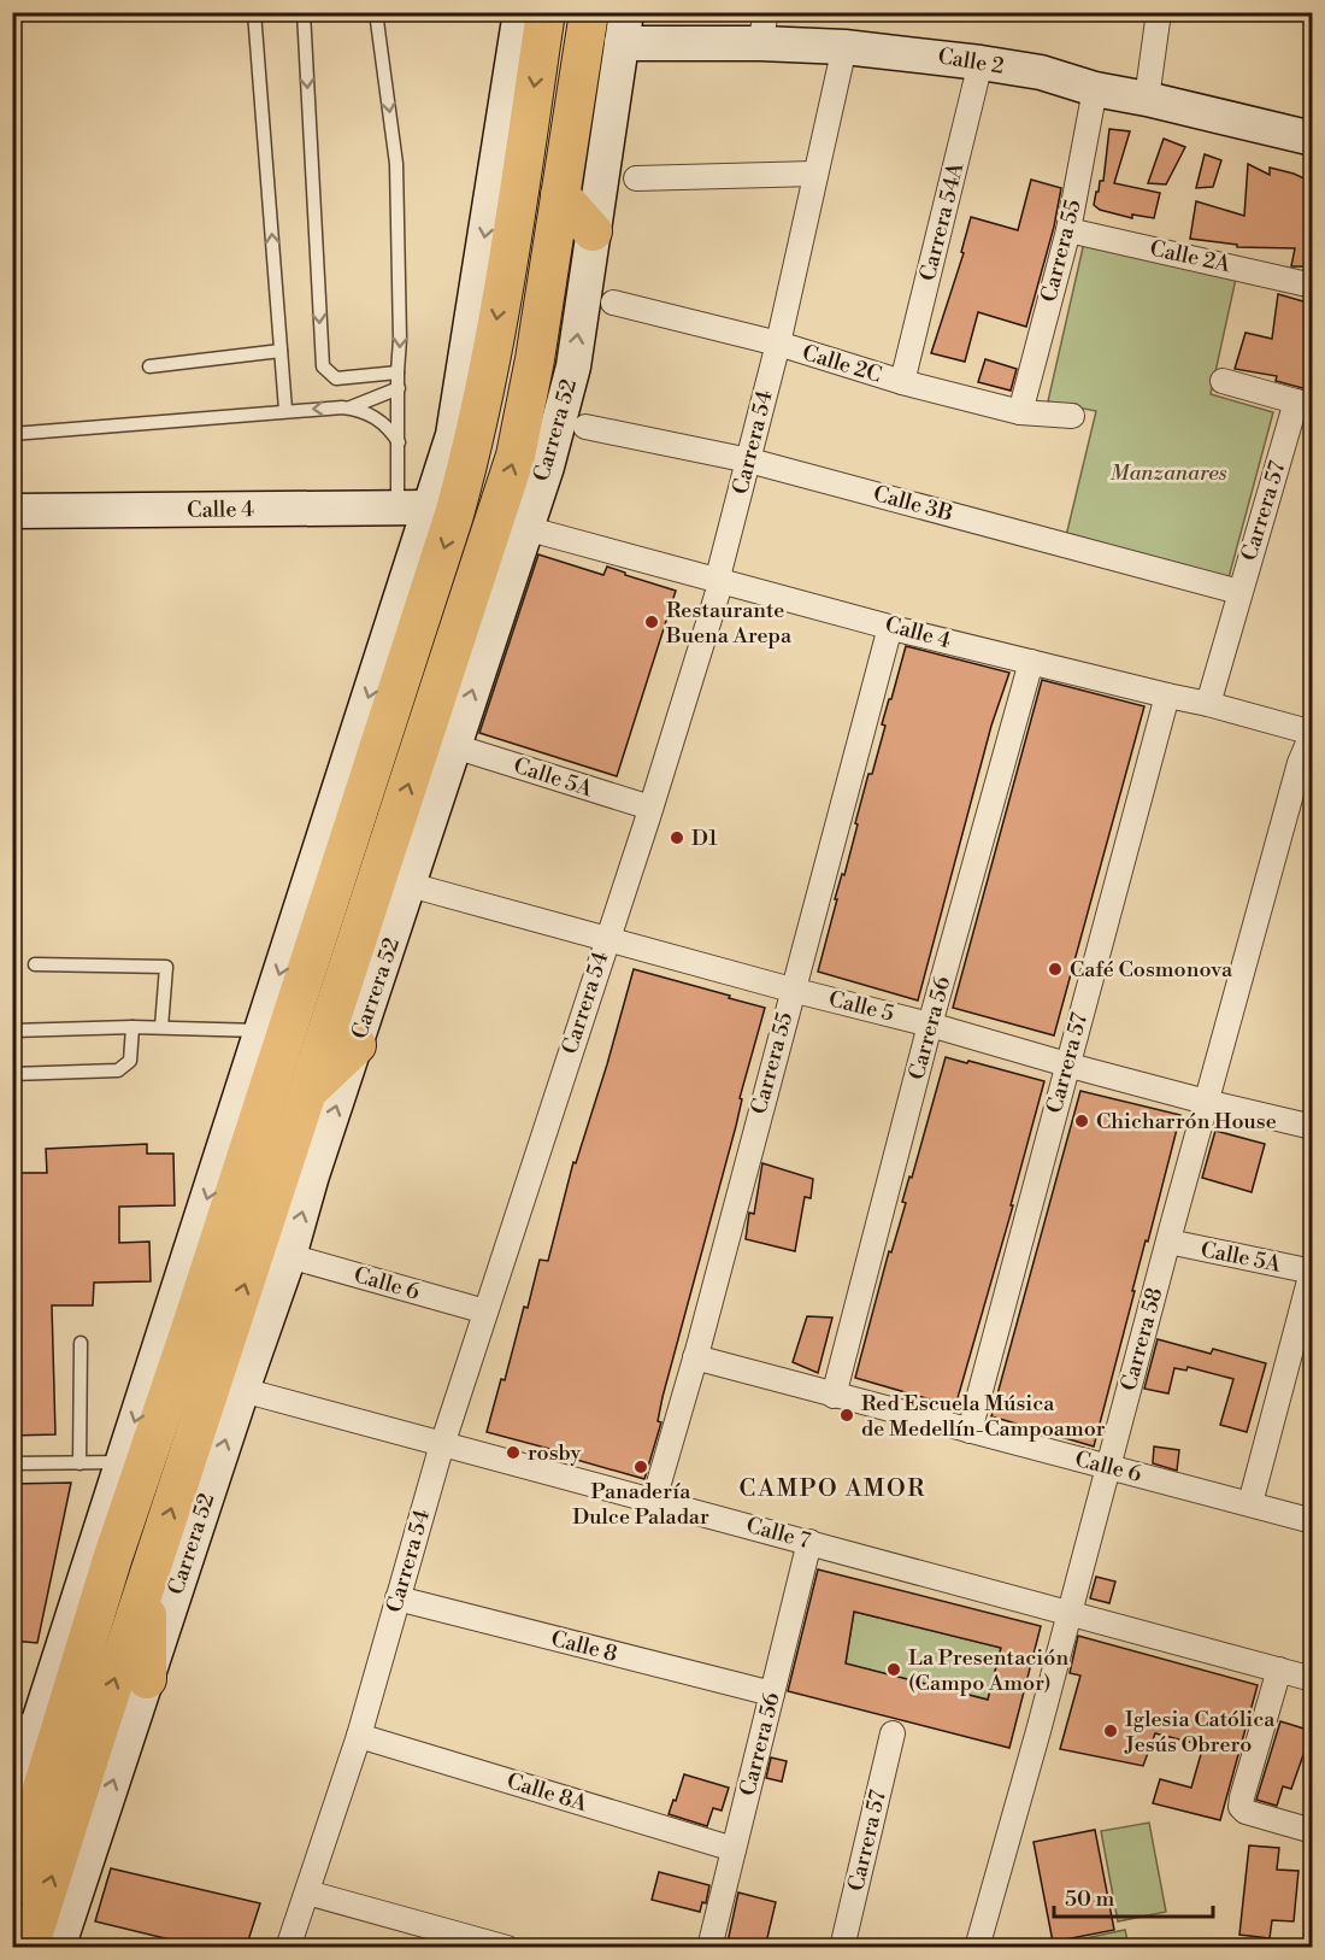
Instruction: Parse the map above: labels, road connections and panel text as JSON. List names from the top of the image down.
{
  "streets": {
    "main road": ["Carrera 52"],
    "street": [
      "Calle 2",
      "Carrera 54A",
      "Carrera 55",
      "Calle 2A",
      "Calle 2C",
      "Carrera 54",
      "Calle 3B",
      "Calle 4",
      "Carrera 57",
      "Calle 5A",
      "Calle 5",
      "Carrera 56",
      "Calle 6",
      "Carrera 58",
      "Calle 7",
      "Calle 8",
      "Calle 8A"
    ]
  },
  "crossings": [
    ["Calle 2", "Carrera 54A"],
    ["Calle 2", "Carrera 55"],
    ["Calle 2", "Carrera 52"],
    ["Calle 2", "Carrera 54"],
    ["Carrera 54A", "Calle 2C"],
    ["Carrera 55", "Calle 2A"],
    ["Carrera 55", "Calle 2C"],
    ["Carrera 55", "Calle 4"],
    ["Carrera 55", "Calle 5"],
    ["Carrera 55", "Calle 6"],
    ["Carrera 55", "Calle 7"],
    ["Calle 2C", "Carrera 54"],
    ["Carrera 52", "Calle 4"],
    ["Carrera 52", "Calle 5A"],
    ["Carrera 52", "Calle 5"],
    ["Carrera 52", "Calle 6"],
    ["Carrera 52", "Calle 7"],
    ["Carrera 54", "Calle 3B"],
    ["Carrera 54", "Calle 4"],
    ["Carrera 54", "Calle 5A"],
    ["Carrera 54", "Calle 5"],
    ["Carrera 54", "Calle 6"],
    ["Carrera 54", "Calle 7"],
    ["Carrera 54", "Calle 8"],
    ["Carrera 54", "Calle 8A"],
    ["Calle 3B", "Carrera 57"],
    ["Calle 4", "Carrera 57"],
    ["Calle 4", "Carrera 56"],
    ["Calle 4", "Carrera 58"],
    ["Carrera 57", "Calle 5"],
    ["Carrera 57", "Calle 6"],
    ["Calle 5A", "Carrera 58"],
    ["Calle 5", "Carrera 56"],
    ["Calle 5", "Carrera 58"],
    ["Carrera 56", "Calle 6"],
    ["Carrera 56", "Calle 7"],
    ["Carrera 56", "Calle 8"],
    ["Carrera 56", "Calle 8A"],
    ["Calle 6", "Carrera 58"],
    ["Carrera 58", "Calle 7"]
  ],
  "districts": ["CAMPO AMOR"],
  "parks": ["Manzanares"],
  "places": [
    "Restaurante Buena Arepa",
    "D1",
    "Café Cosmonova",
    "Chicharrón House",
    "Red Escuela Música de Medellín-Campoamor",
    "rosby",
    "Panadería Dulce Paladar",
    "La Presentación (Campo Amor)",
    "Iglesia Católica Jesús Obrero"
  ],
  "scale_bar": "50 m"
}
